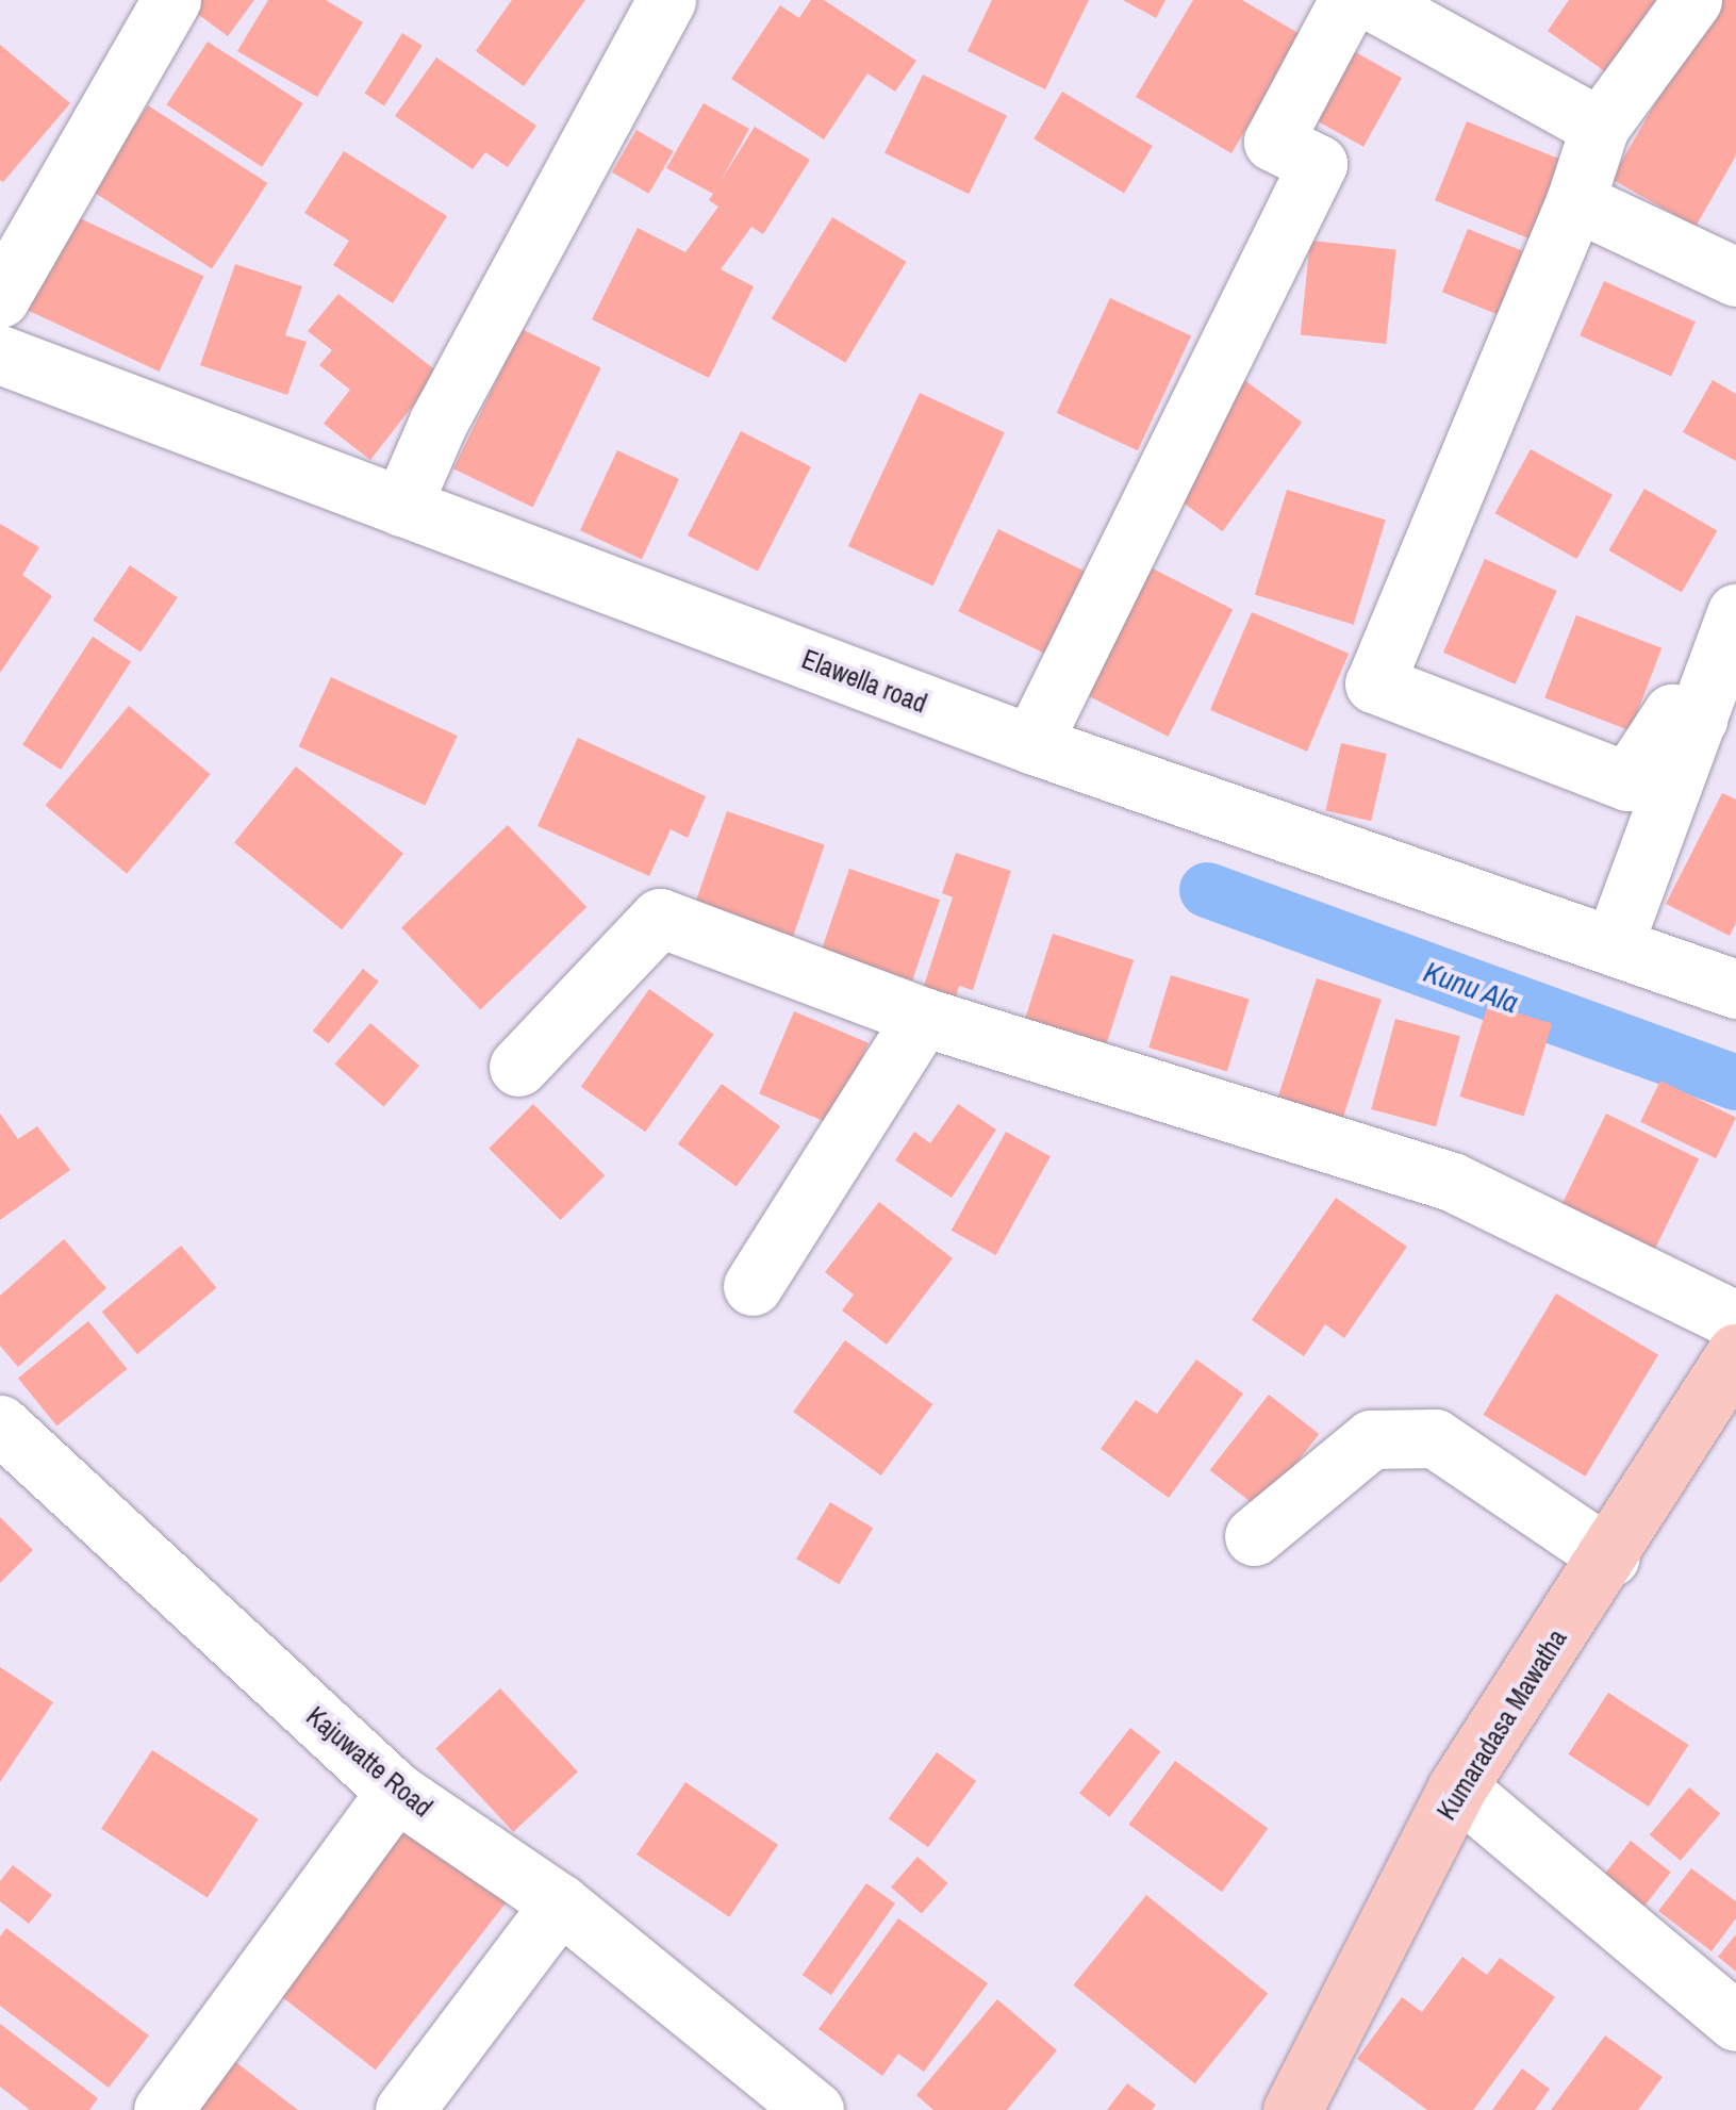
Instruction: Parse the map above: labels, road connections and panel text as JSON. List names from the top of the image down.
{
  "streets": {
    "main road": ["Kumaradasa Mawatha"],
    "street": ["Elawella road", "Kajuwatte Road"]
  },
  "water": ["Kunu Ala"]
}
